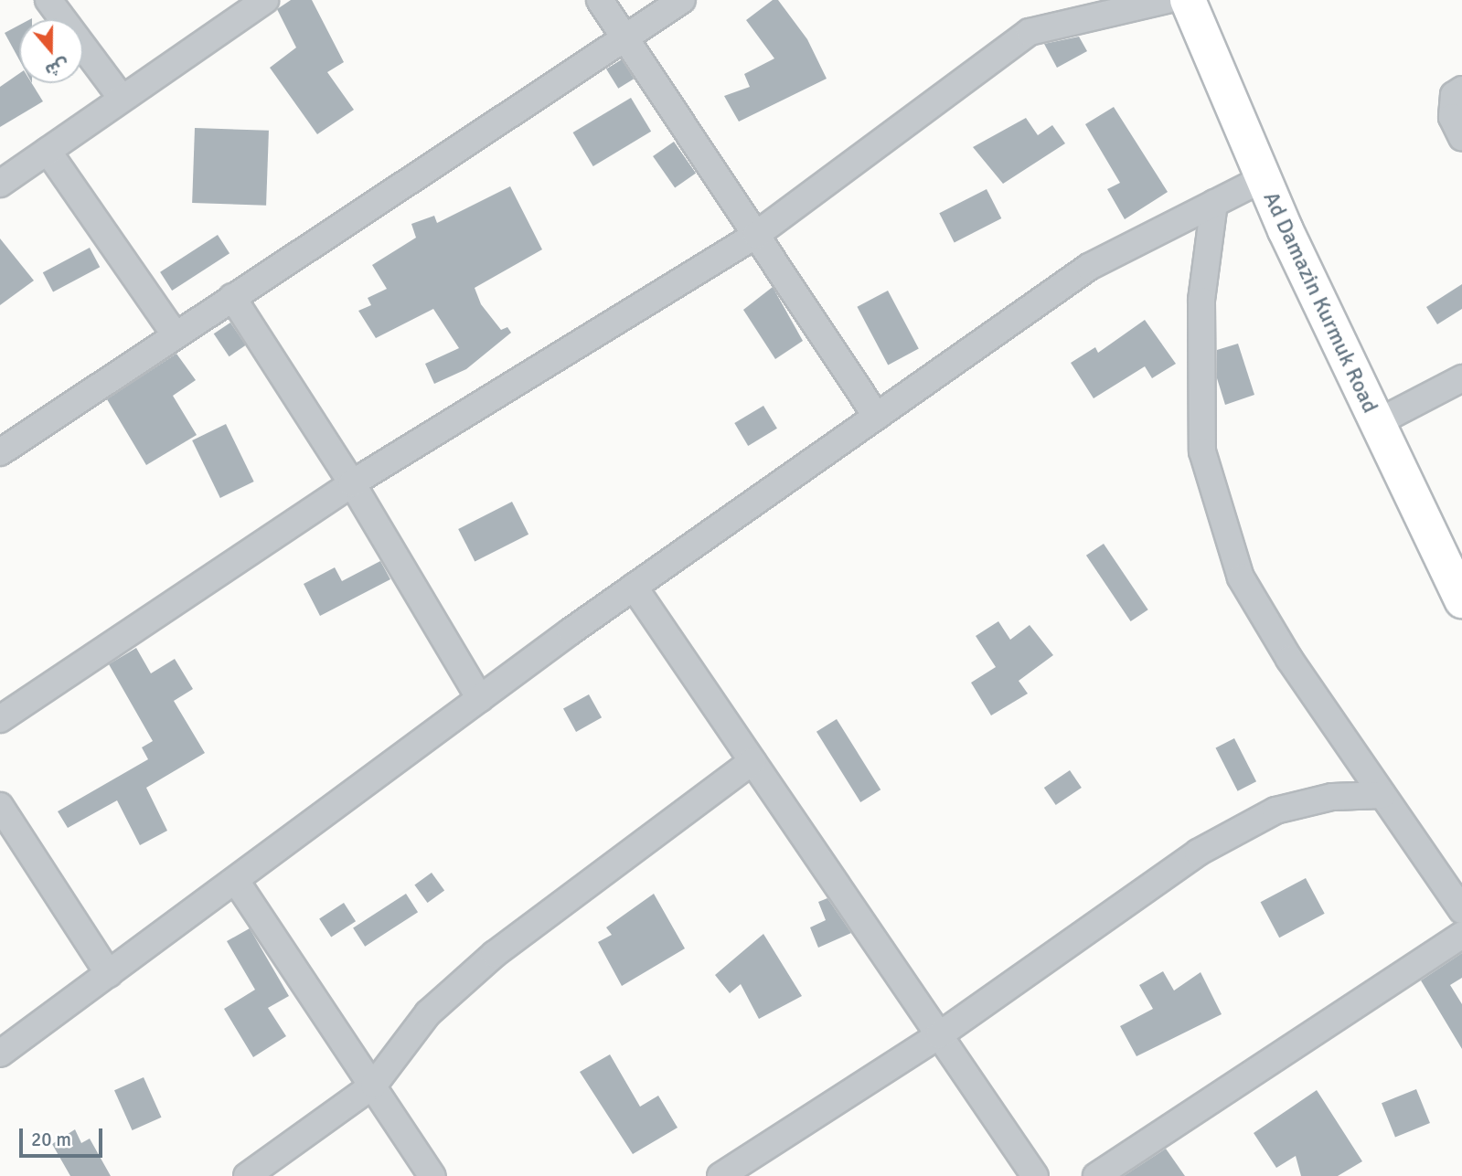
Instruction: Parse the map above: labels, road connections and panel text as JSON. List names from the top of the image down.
{
  "streets": {
    "highway": ["Ad Damazin Kurmuk Road"]
  },
  "scale_bar": "20 m",
  "north": "bottom"
}
